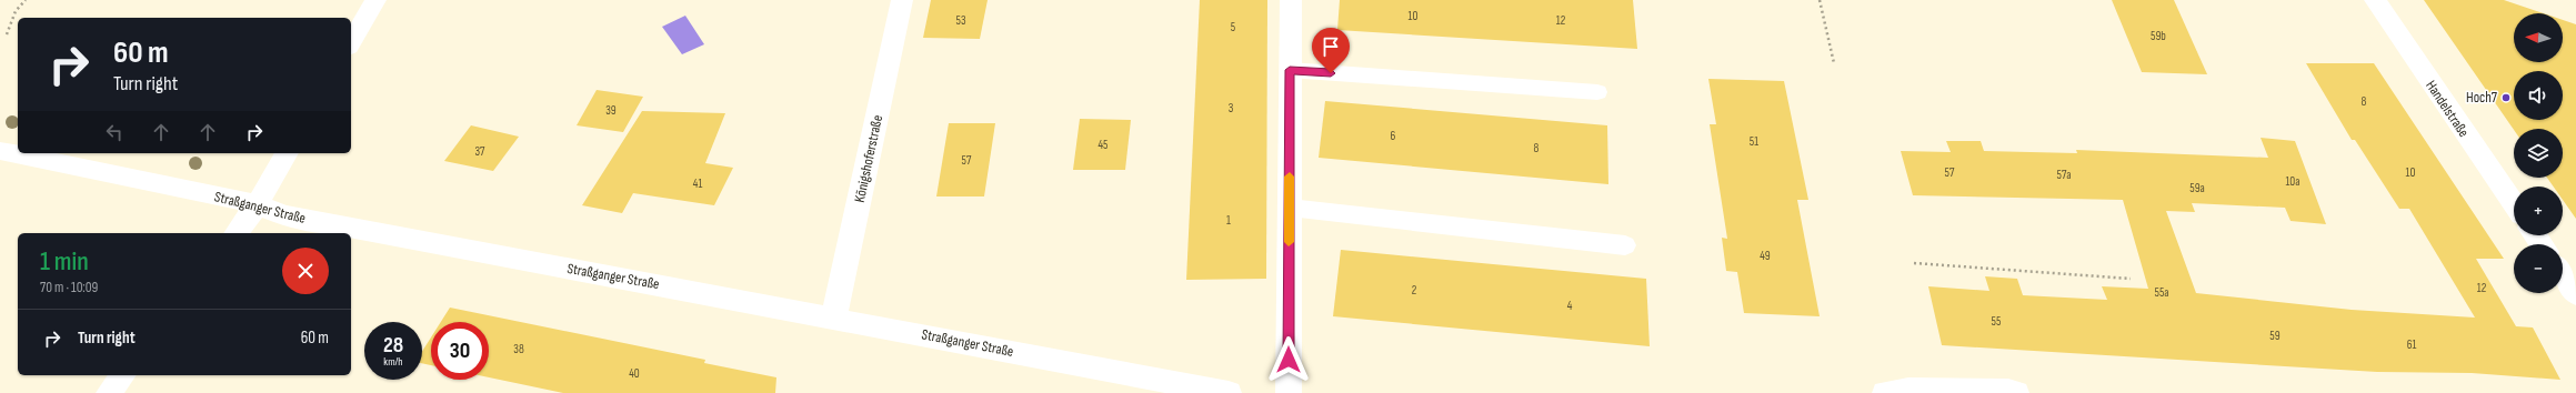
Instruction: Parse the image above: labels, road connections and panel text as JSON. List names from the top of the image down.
{
  "streets": {
    "street": ["Handelstraße", "Königshoferstraße", "Straßganger Straße"]
  },
  "crossings": [
    ["Königshoferstraße", "Straßganger Straße"]
  ],
  "places": ["Hoch7"],
  "house_numbers": [
    "10",
    "53",
    "12",
    "5",
    "59b",
    "8",
    "3",
    "39",
    "6",
    "51",
    "45",
    "8",
    "37",
    "57",
    "57",
    "10",
    "57a",
    "10a",
    "41",
    "59a",
    "1",
    "49",
    "12",
    "2",
    "55a",
    "4",
    "55",
    "59",
    "61",
    "38",
    "40"
  ],
  "north": "left",
  "page": {
    "map_buttons": ["+", "−"],
    "turn": ["60 m", "Turn right"],
    "heading": ["1 min", "70 m · 10:09"],
    "list": [
      {
        "name": "Turn right",
        "value": "60 m"
      }
    ],
    "speed": "28 km/h",
    "limit": "30"
  }
}
